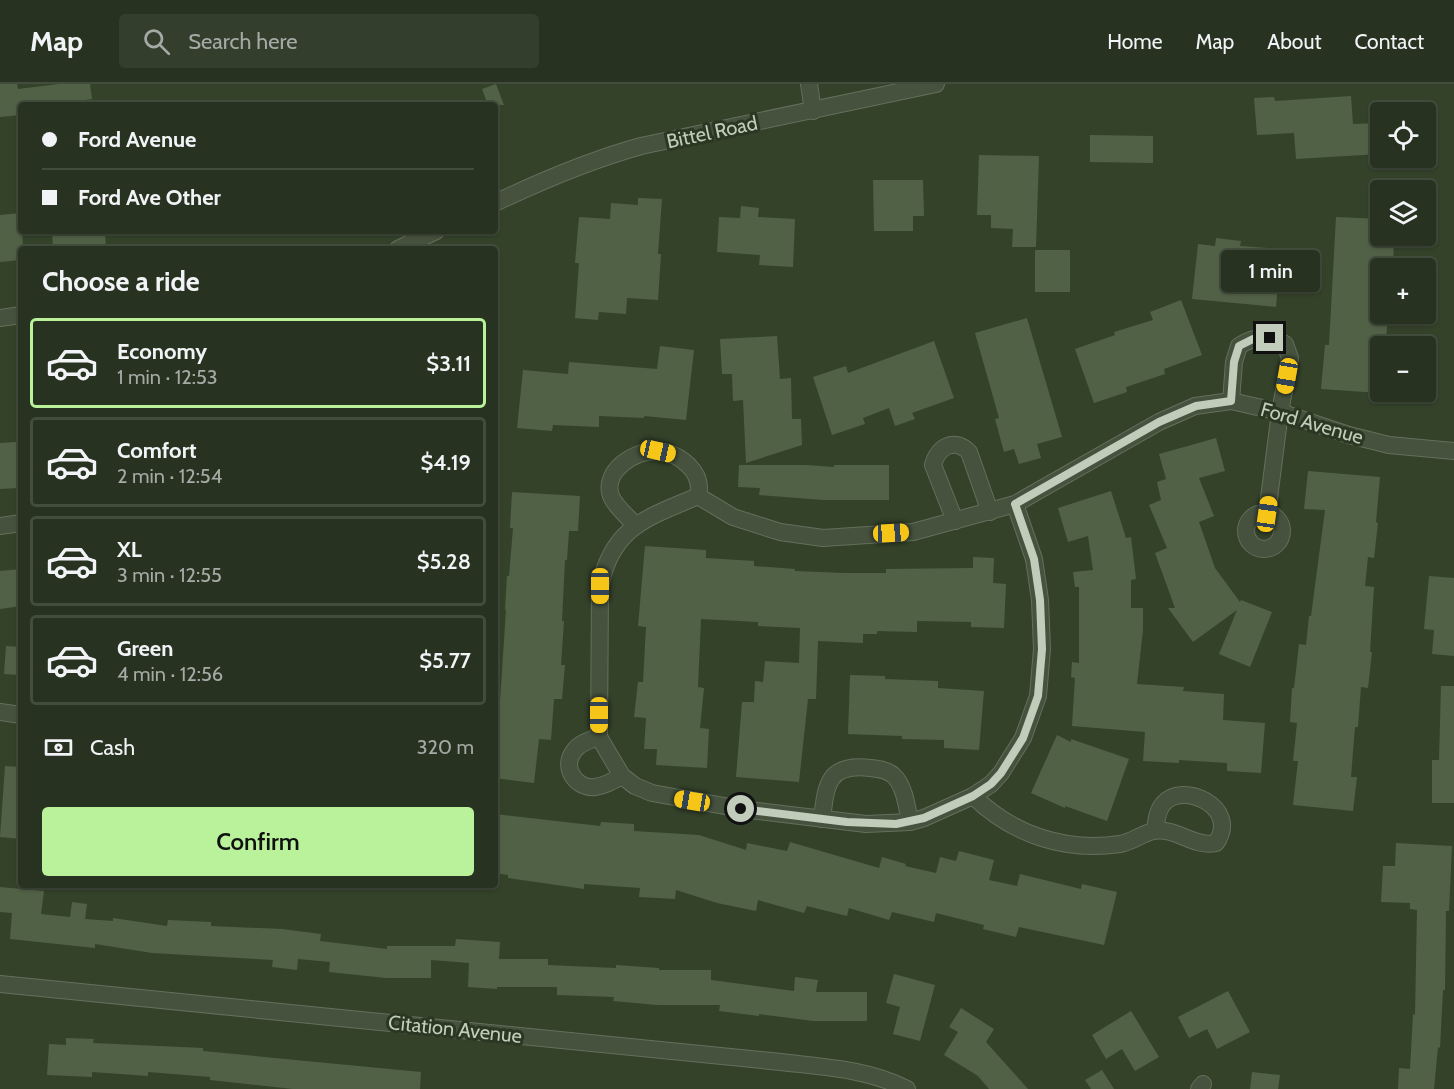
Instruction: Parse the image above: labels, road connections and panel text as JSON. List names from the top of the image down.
{
  "streets": {
    "street": ["Bittel Road", "Ford Avenue", "Citation Avenue"]
  },
  "page": {
    "header": "Map",
    "search": "Search here",
    "nav": [
      "Home",
      "Map",
      "About",
      "Contact"
    ],
    "map_buttons": ["+", "−"],
    "banner": ["Ford Avenue", "Ford Ave Other"],
    "heading": "Choose a ride",
    "bubble": "1 min",
    "list": [
      {
        "name": "Economy",
        "note": "1 min · 12:53",
        "value": "$3.11"
      },
      {
        "name": "Comfort",
        "note": "2 min · 12:54",
        "value": "$4.19"
      },
      {
        "name": "XL",
        "note": "3 min · 12:55",
        "value": "$5.28"
      },
      {
        "name": "Green",
        "note": "4 min · 12:56",
        "value": "$5.77"
      }
    ],
    "pay": ["Cash", "320 m"],
    "buttons": "Confirm"
  }
}
